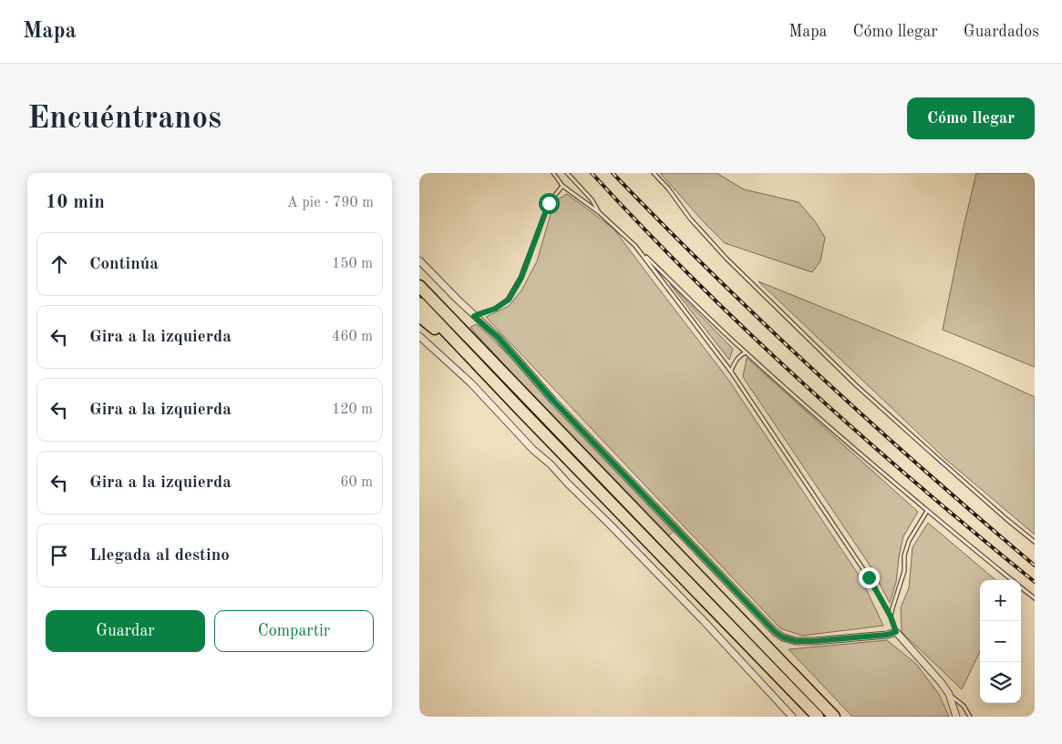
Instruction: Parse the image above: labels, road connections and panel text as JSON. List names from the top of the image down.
{
  "page": {
    "header": "Mapa",
    "nav": ["Mapa", "Cómo llegar", "Guardados"],
    "buttons": [
      "Cómo llegar",
      ["Guardar", "Compartir"]
    ],
    "title": "Encuéntranos",
    "heading": ["10 min", "A pie · 790 m"],
    "list": [
      ["Continúa", "150 m"],
      ["Gira a la izquierda", "460 m"],
      ["Gira a la izquierda", "120 m"],
      ["Gira a la izquierda", "60 m"],
      "Llegada al destino"
    ],
    "map_buttons": ["+", "−"]
  }
}
